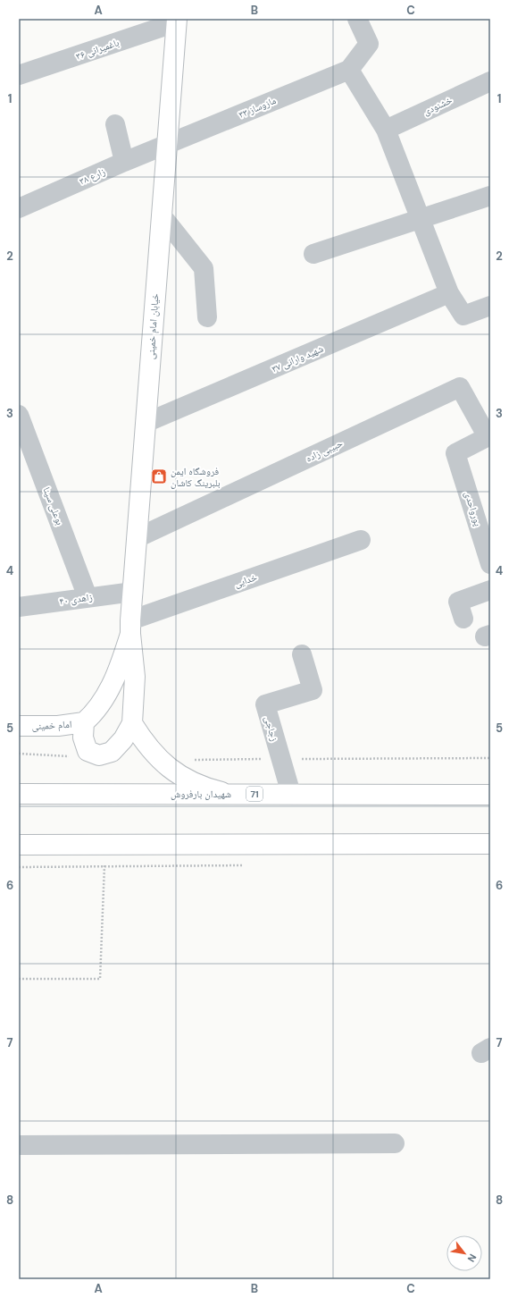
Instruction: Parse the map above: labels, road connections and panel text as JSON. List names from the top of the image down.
{
  "streets": {
    "main road": [
      "خیابان امام خمینی",
      "امام خمینی",
      "شهیدان بارفروش",
      "71"
    ],
    "street": [
      "باغمیرانی ۳۶",
      "خشنودی",
      "مازوساز ۳۳",
      "زارع ۳۸",
      "شهید وارانی ۳۷",
      "حبیبی زاده",
      "بوعلی سینا",
      "پورواحدی",
      "خدایی",
      "زاهدی ۴۰",
      "زجاجی"
    ]
  },
  "crossings": [
    ["باغمیرانی ۳۶", "خیابان امام خمینی"],
    ["مازوساز ۳۳", "زارع ۳۸"],
    ["مازوساز ۳۳", "خیابان امام خمینی"],
    ["زارع ۳۸", "خیابان امام خمینی"],
    ["خیابان امام خمینی", "شهید وارانی ۳۷"],
    ["خیابان امام خمینی", "حبیبی زاده"],
    ["خیابان امام خمینی", "خدایی"],
    ["خیابان امام خمینی", "زاهدی ۴۰"],
    ["حبیبی زاده", "پورواحدی"],
    ["بوعلی سینا", "زاهدی ۴۰"],
    ["زجاجی", "شهیدان بارفروش"]
  ],
  "places": {
    "shop": ["فروشگاه ایمن بلبرینگ کاشان"]
  },
  "north": "bottom right",
  "grid": {
    "columns": ["A", "B", "C"],
    "rows": [
      "1",
      "2",
      "3",
      "4",
      "5",
      "6",
      "7",
      "8"
    ]
  }
}
